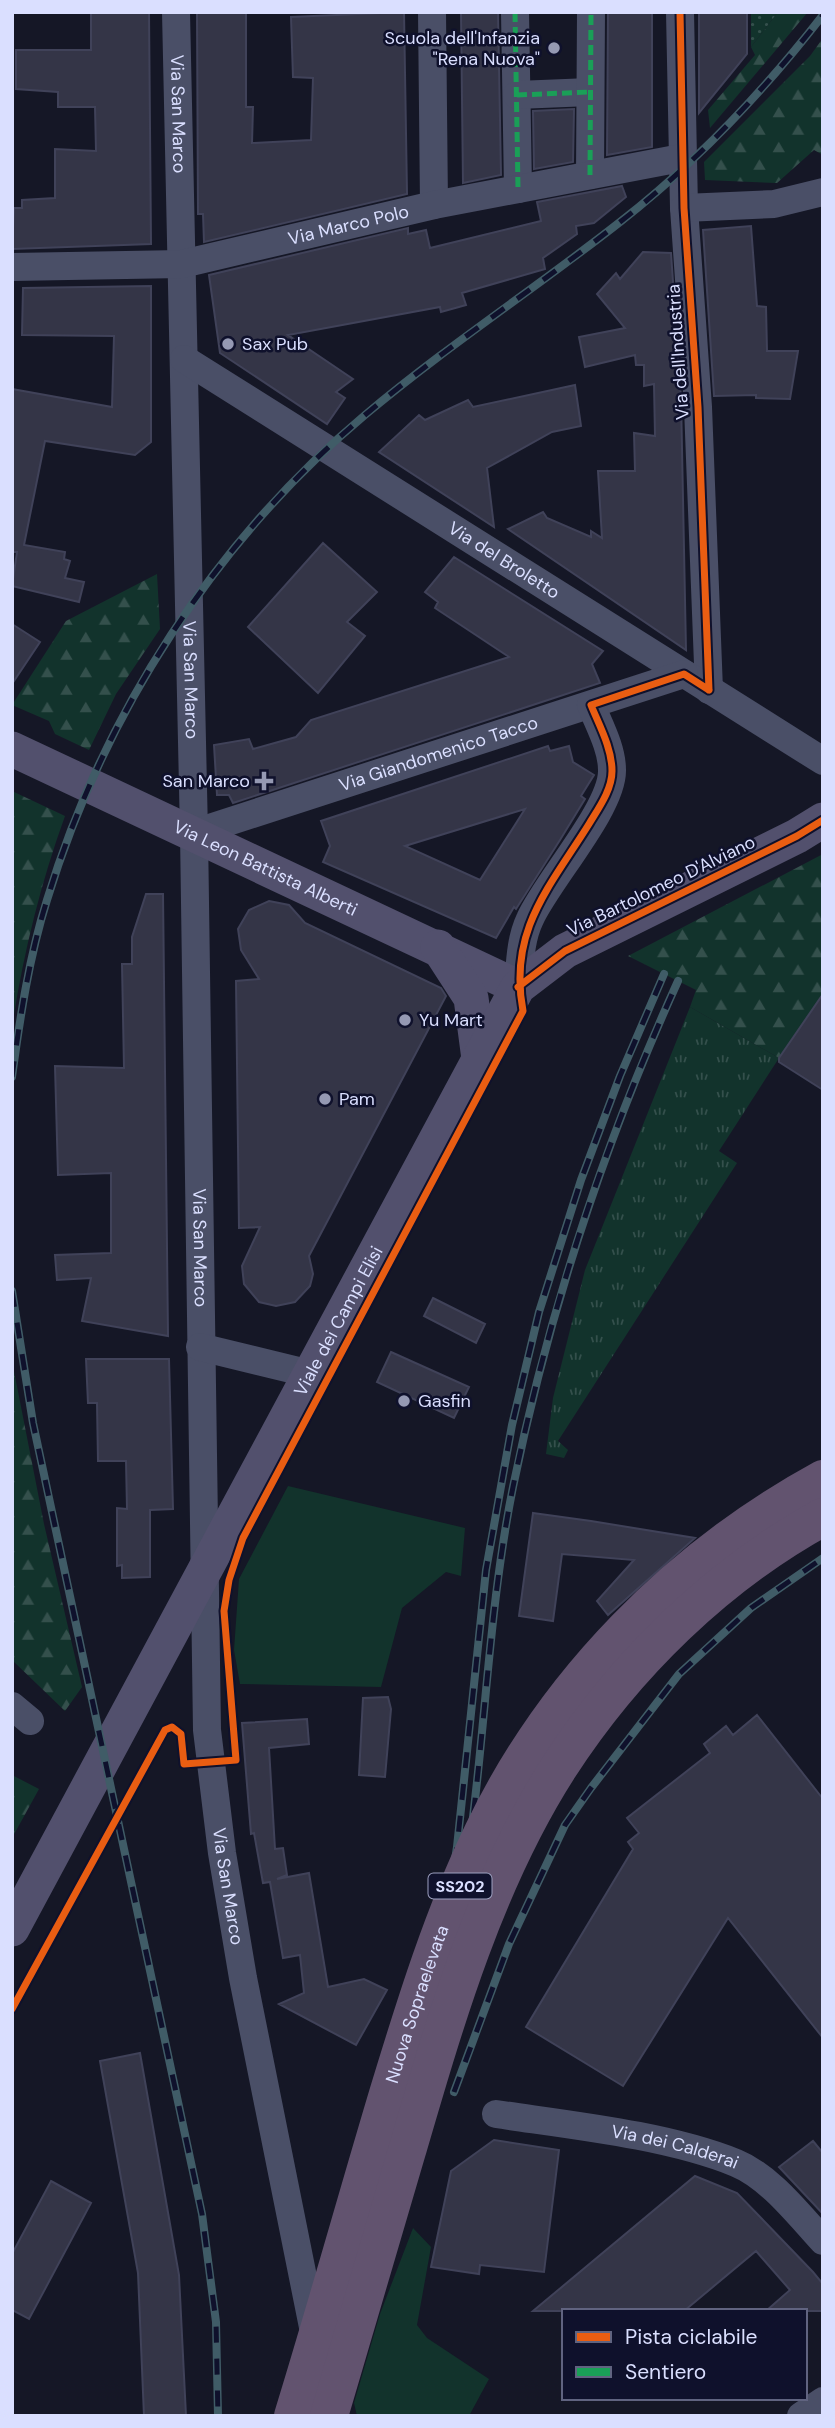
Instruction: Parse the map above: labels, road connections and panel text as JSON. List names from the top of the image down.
{
  "streets": {
    "highway": ["SS202", "Nuova Sopraelevata"],
    "main road": ["Via Leon Battista Alberti", "Via Bartolomeo D'Alviano", "Viale dei Campi Elisi"],
    "street": [
      "Via San Marco",
      "Via Marco Polo",
      "Via dell'Industria",
      "Via del Broletto",
      "Via Giandomenico Tacco",
      "Via dei Calderai"
    ]
  },
  "crossings": [
    ["Via San Marco", "Via Marco Polo"],
    ["Via San Marco", "Via del Broletto"],
    ["Via San Marco", "Via Giandomenico Tacco"],
    ["Via San Marco", "Via Leon Battista Alberti"],
    ["Via San Marco", "Viale dei Campi Elisi"],
    ["Via Marco Polo", "Via dell'Industria"],
    ["Via dell'Industria", "Via del Broletto"],
    ["Via del Broletto", "Via Giandomenico Tacco"],
    ["Via Giandomenico Tacco", "Via Leon Battista Alberti"],
    ["Via Giandomenico Tacco", "Viale dei Campi Elisi"],
    ["Via Leon Battista Alberti", "Via Bartolomeo D'Alviano"],
    ["Via Leon Battista Alberti", "Viale dei Campi Elisi"],
    ["Via Bartolomeo D'Alviano", "Viale dei Campi Elisi"]
  ],
  "places": {
    "other": [
      "Scuola dell'Infanzia \"Rena Nuova\"",
      "Sax Pub",
      "Yu Mart",
      "Pam",
      "Gasfin"
    ],
    "health": ["San Marco"]
  },
  "legend": ["Pista ciclabile", "Sentiero"]
}
